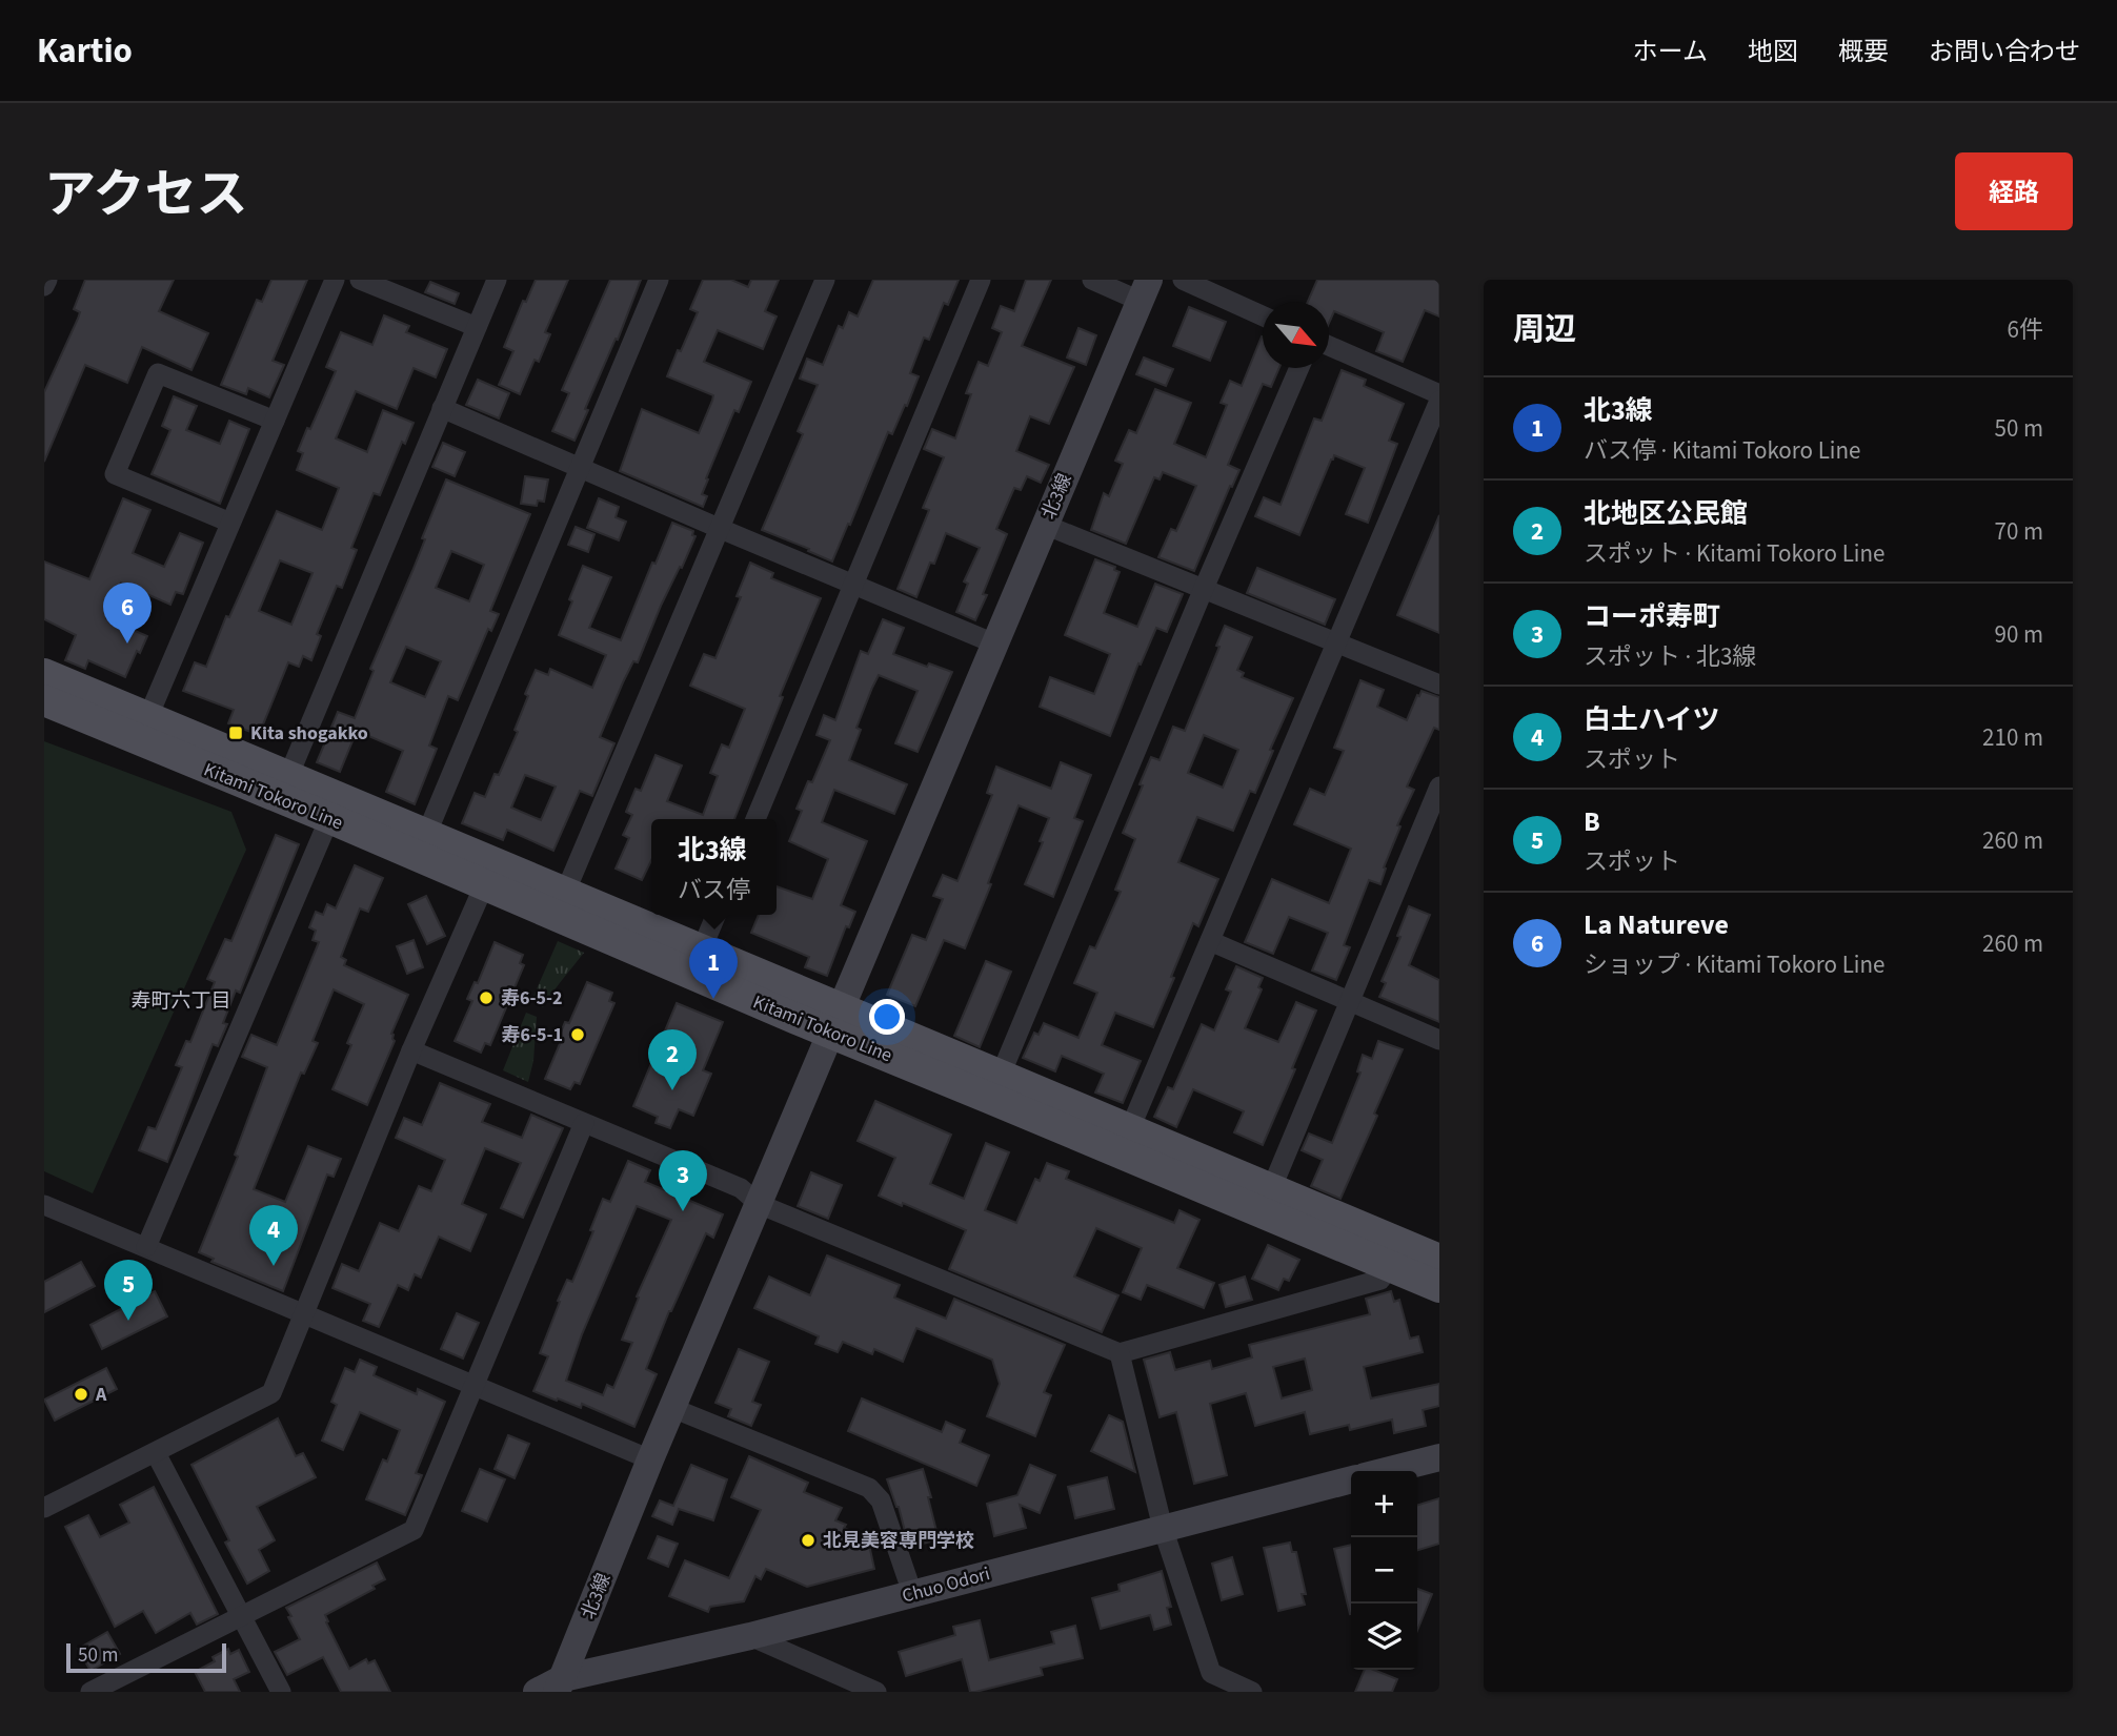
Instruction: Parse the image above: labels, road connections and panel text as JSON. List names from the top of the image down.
{
  "streets": {
    "main road": ["Kitami Tokoro Line"],
    "street": ["北3線", "Chuo Odori"]
  },
  "crossings": [
    ["北3線", "Kitami Tokoro Line"],
    ["北3線", "Chuo Odori"]
  ],
  "districts": ["寿町六丁目"],
  "places": {
    "transit": ["Kita shogakko"],
    "other": [
      "寿6-5-2",
      "寿6-5-1",
      "A",
      "北見美容専門学校"
    ]
  },
  "scale_bar": "50 m",
  "north": "bottom right",
  "page": {
    "header": "Kartio",
    "nav": [
      "ホーム",
      "地図",
      "概要",
      "お問い合わせ"
    ],
    "title": "アクセス",
    "buttons": "経路",
    "heading": ["周辺", "6件"],
    "list": [
      {
        "mark": "1",
        "name": "北3線",
        "note": "バス停 · Kitami Tokoro Line",
        "value": "50 m"
      },
      {
        "mark": "2",
        "name": "北地区公民館",
        "note": "スポット · Kitami Tokoro Line",
        "value": "70 m"
      },
      {
        "mark": "3",
        "name": "コーポ寿町",
        "note": "スポット · 北3線",
        "value": "90 m"
      },
      {
        "mark": "4",
        "name": "白土ハイツ",
        "note": "スポット",
        "value": "210 m"
      },
      {
        "mark": "5",
        "name": "B",
        "note": "スポット",
        "value": "260 m"
      },
      {
        "mark": "6",
        "name": "La Natureve",
        "note": "ショップ · Kitami Tokoro Line",
        "value": "260 m"
      }
    ],
    "pins": [
      "6",
      "1",
      "2",
      "3",
      "4",
      "5"
    ],
    "popup": ["北3線", "バス停"],
    "map_buttons": ["+", "−"],
    "scale": "50 m"
  }
}
